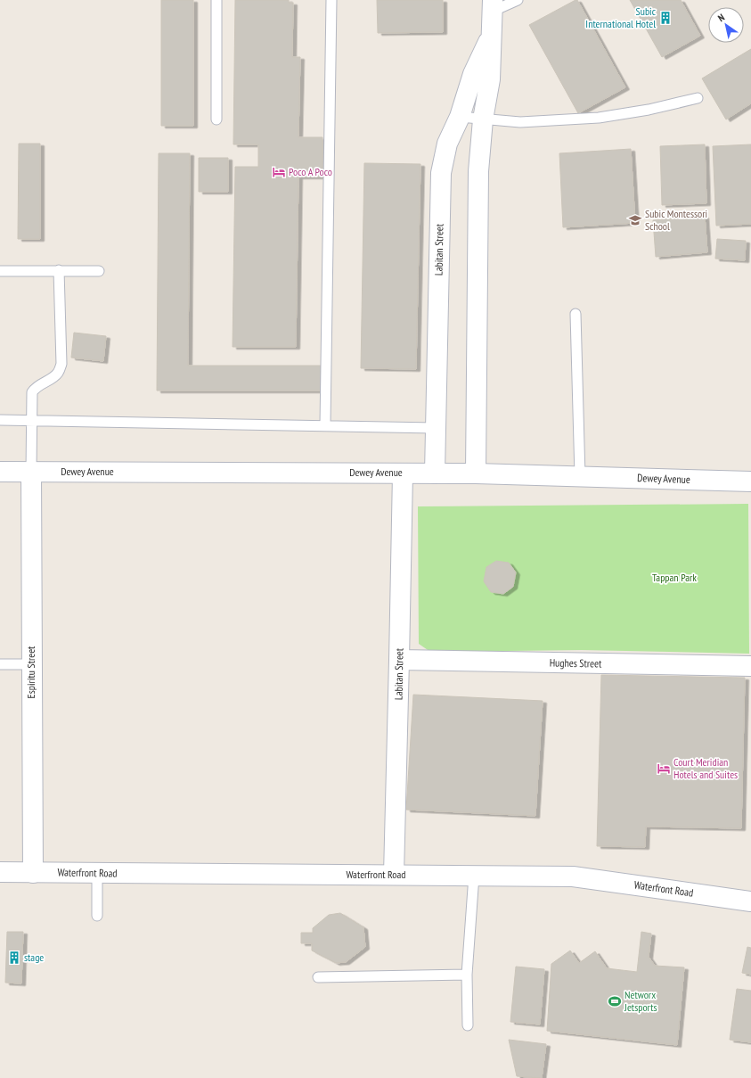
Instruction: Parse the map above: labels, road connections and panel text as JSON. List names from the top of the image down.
{
  "streets": {
    "street": [
      "Labitan Street",
      "Dewey Avenue",
      "Hughes Street",
      "Espiritu Street",
      "Waterfront Road"
    ]
  },
  "crossings": [
    ["Labitan Street", "Dewey Avenue"],
    ["Labitan Street", "Hughes Street"],
    ["Labitan Street", "Waterfront Road"],
    ["Dewey Avenue", "Espiritu Street"],
    ["Espiritu Street", "Waterfront Road"]
  ],
  "parks": ["Tappan Park"],
  "places": {
    "building": ["Subic International Hotel", "stage"],
    "hotel": ["Poco A Poco", "Court Meridian Hotels and Suites"],
    "school or university": ["Subic Montessori School"],
    "sports": ["Networx Jetsports"]
  },
  "north": "top left"
}
